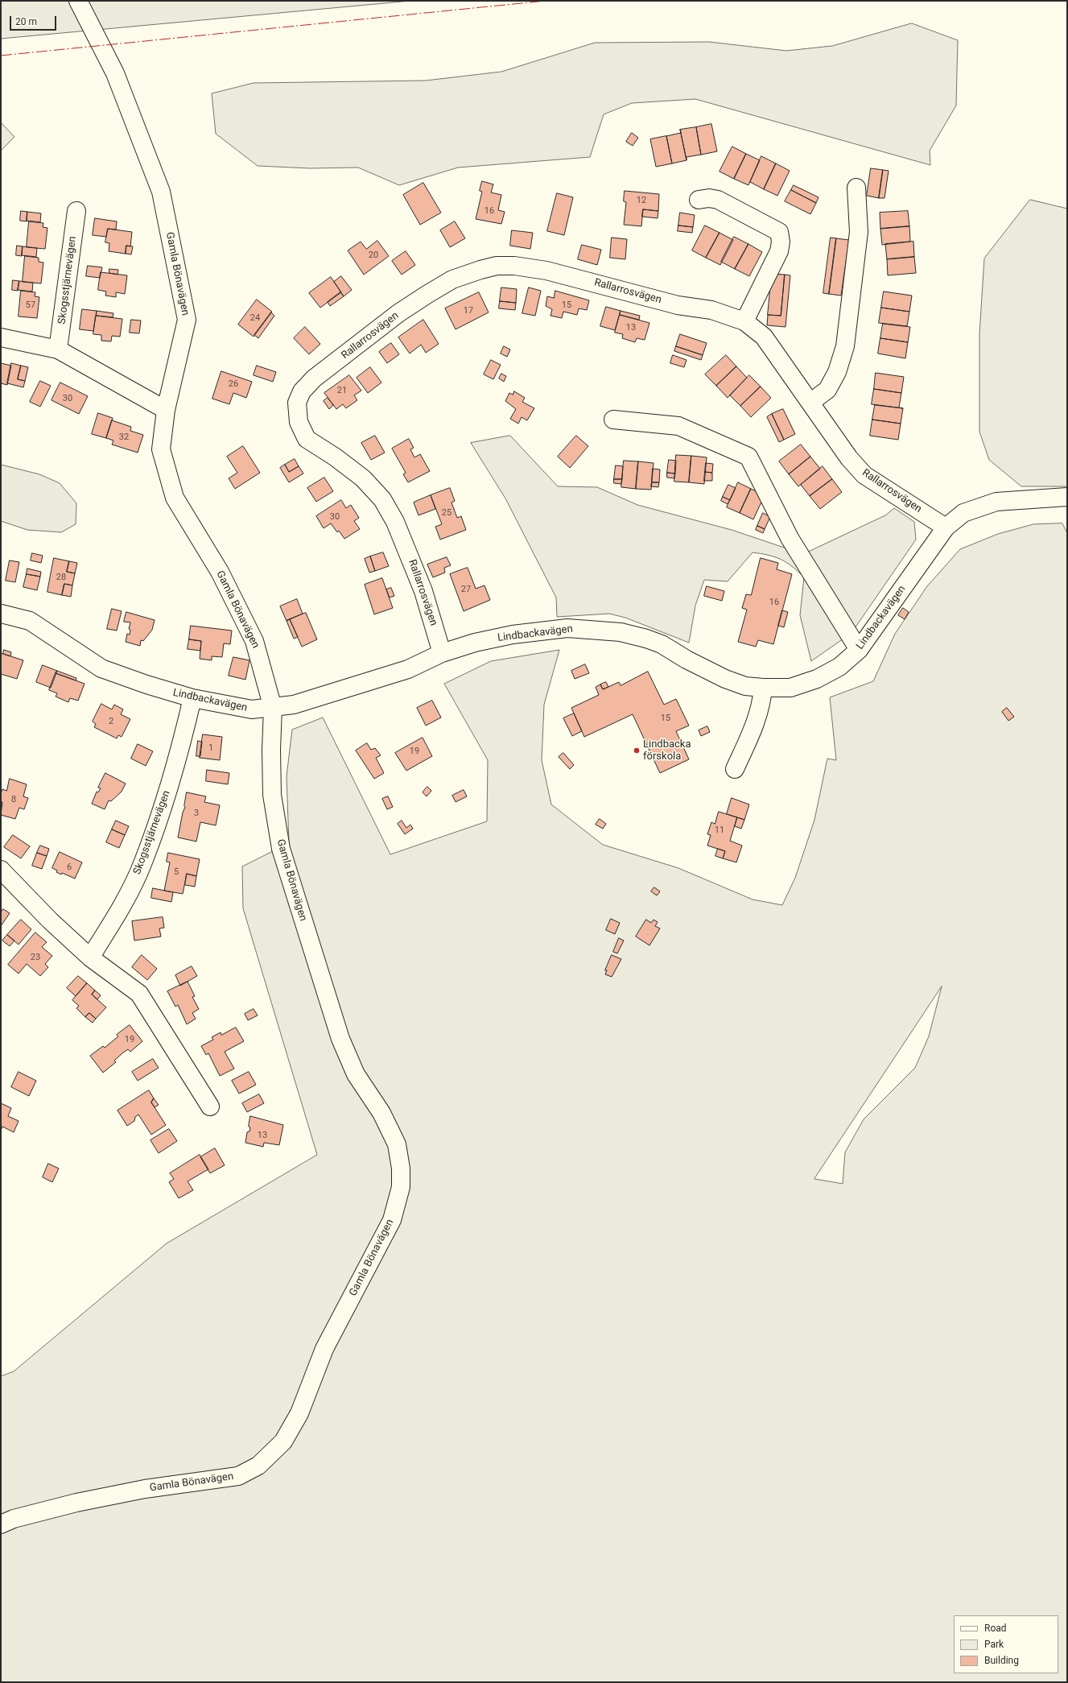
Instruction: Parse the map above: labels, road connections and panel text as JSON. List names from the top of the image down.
{
  "streets": {
    "street": [
      "Gamla Bönavägen",
      "Skogsstjärnevägen",
      "Rallarrosvägen",
      "Lindbackavägen"
    ]
  },
  "crossings": [
    ["Gamla Bönavägen", "Lindbackavägen"],
    ["Skogsstjärnevägen", "Lindbackavägen"],
    ["Rallarrosvägen", "Lindbackavägen"]
  ],
  "places": ["Lindbacka förskola"],
  "house_numbers": [
    "12",
    "16",
    "20",
    "57",
    "15",
    "17",
    "24",
    "13",
    "26",
    "21",
    "30",
    "32",
    "25",
    "30",
    "28",
    "27",
    "16",
    "15",
    "2",
    "1",
    "19",
    "8",
    "3",
    "11",
    "6",
    "5",
    "23",
    "19",
    "13"
  ],
  "legend": ["Road", "Park", "Building"],
  "scale_bar": "20 m"
}
